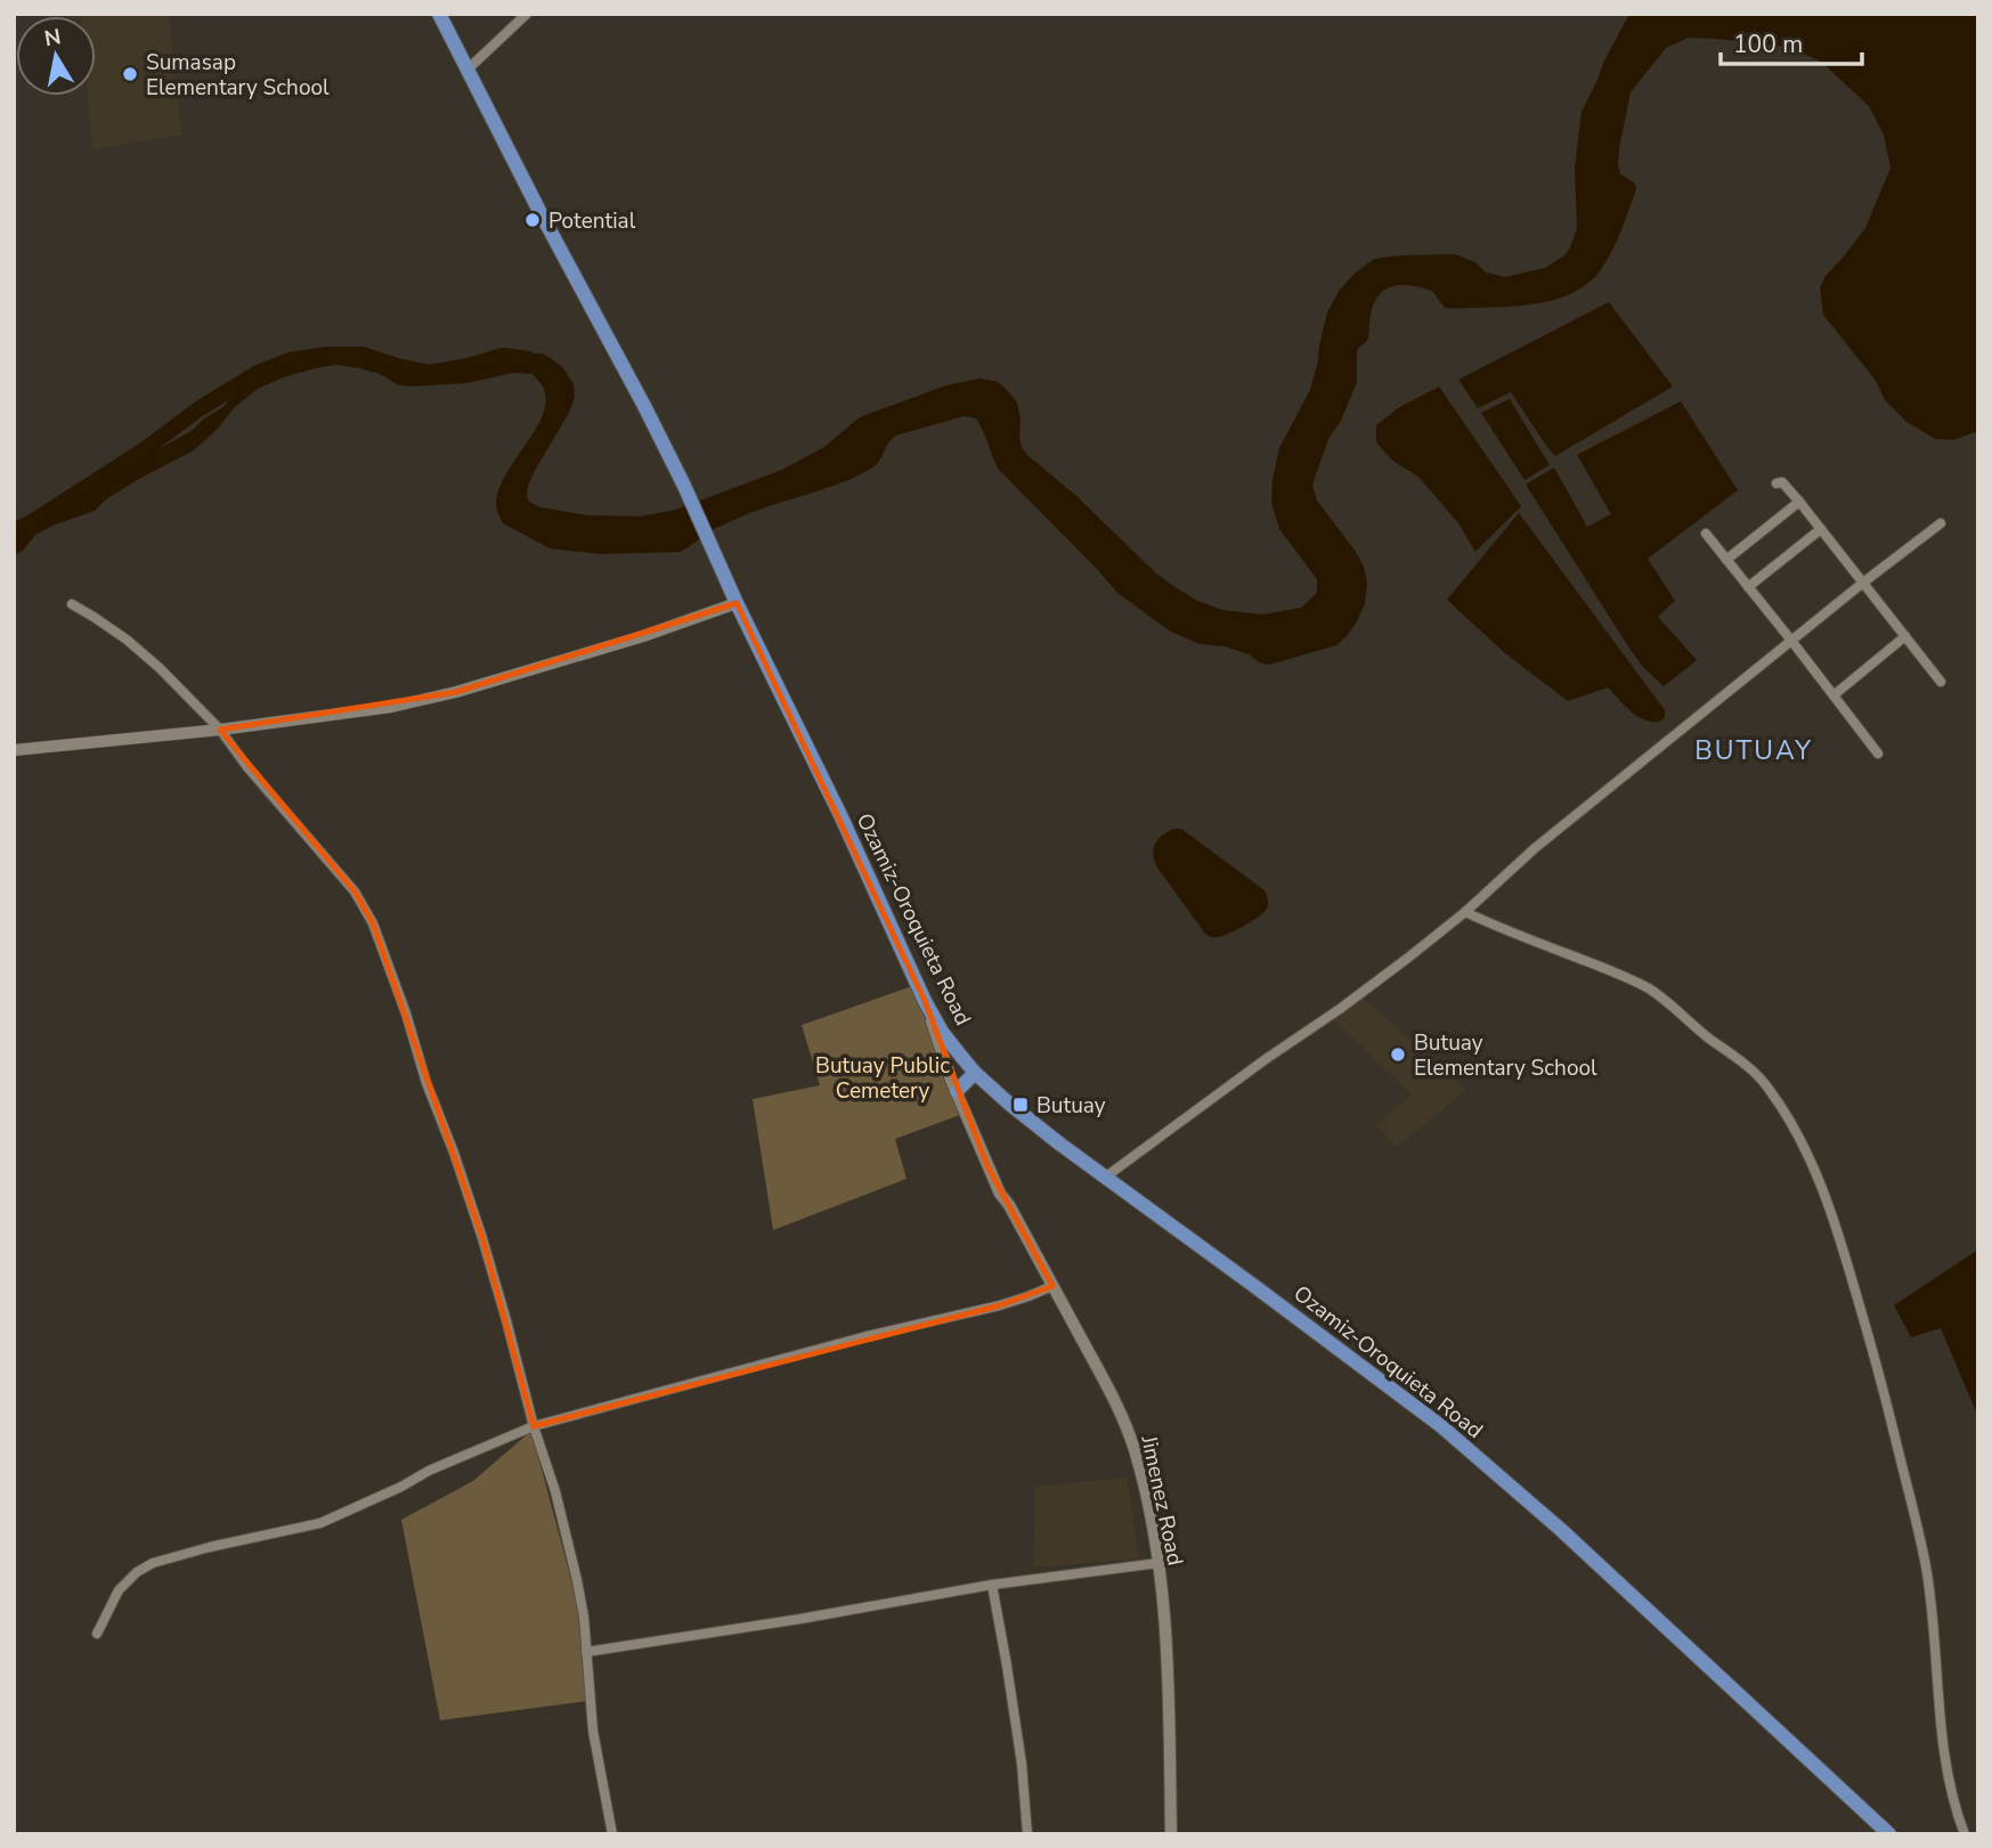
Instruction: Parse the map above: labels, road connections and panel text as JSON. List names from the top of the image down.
{
  "streets": {
    "highway": ["Ozamiz-Oroquieta Road"],
    "main road": ["Jimenez Road"]
  },
  "crossings": [
    ["Ozamiz-Oroquieta Road", "Jimenez Road"]
  ],
  "districts": ["BUTUAY"],
  "parks": ["Butuay Public Cemetery"],
  "places": {
    "other": ["Sumasap Elementary School", "Potential", "Butuay Elementary School"],
    "transit": ["Butuay"]
  },
  "scale_bar": "100 m",
  "north": "top"
}
